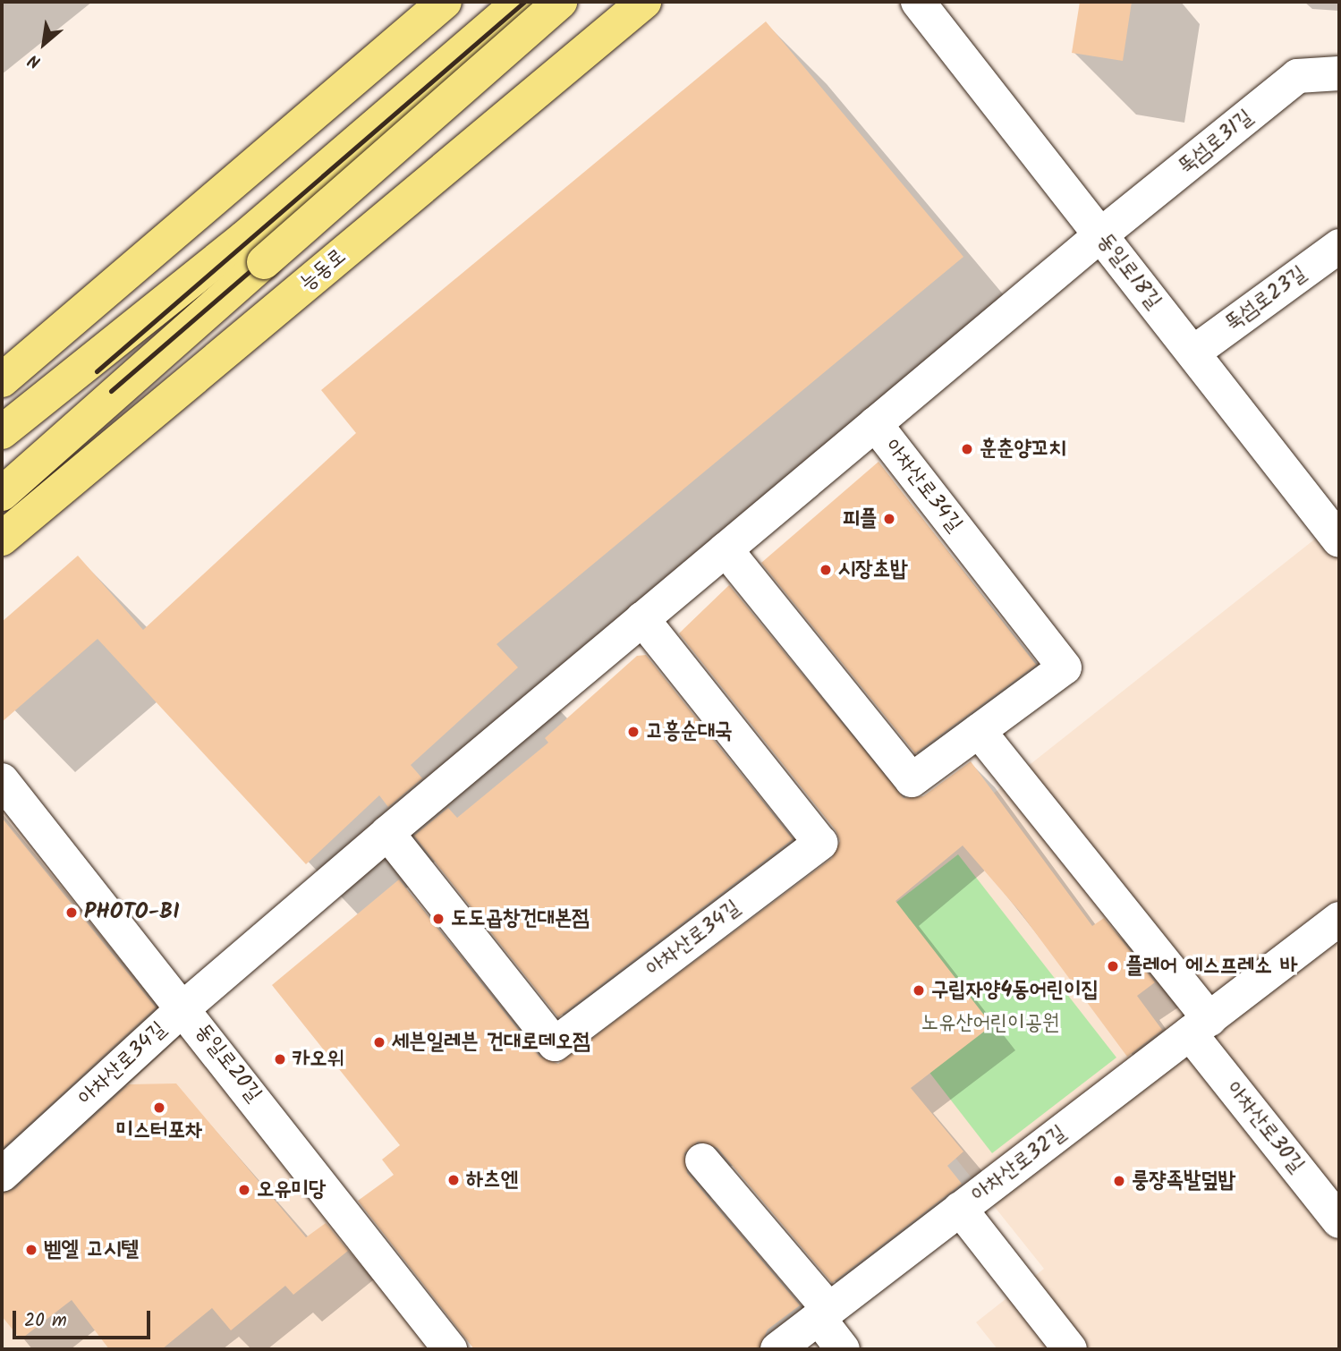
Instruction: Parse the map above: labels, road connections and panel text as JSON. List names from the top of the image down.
{
  "streets": {
    "main road": ["능동로"],
    "street": [
      "뚝섬로31길",
      "동일로18길",
      "뚝섬로23길",
      "아차산로34길",
      "동일로20길",
      "아차산로30길",
      "아차산로32길"
    ]
  },
  "crossings": [
    ["뚝섬로31길", "동일로18길"],
    ["뚝섬로31길", "아차산로34길"],
    ["동일로18길", "뚝섬로23길"],
    ["동일로18길", "아차산로34길"],
    ["아차산로34길", "동일로20길"],
    ["아차산로30길", "아차산로32길"]
  ],
  "parks": ["노유산어린이공원"],
  "places": [
    "훈춘양꼬치",
    "피플",
    "시장초밥",
    "고흥순대국",
    "PHOTO-BI",
    "도도곱창건대본점",
    "플레어 에스프레소 바",
    "구립자양4동어린이집",
    "세븐일레븐 건대로데오점",
    "카오위",
    "미스터포차",
    "하츠엔",
    "룽쟝족발덮밥",
    "오유미당",
    "벧엘 고시텔"
  ],
  "scale_bar": "20 m",
  "north": "bottom left"
}
